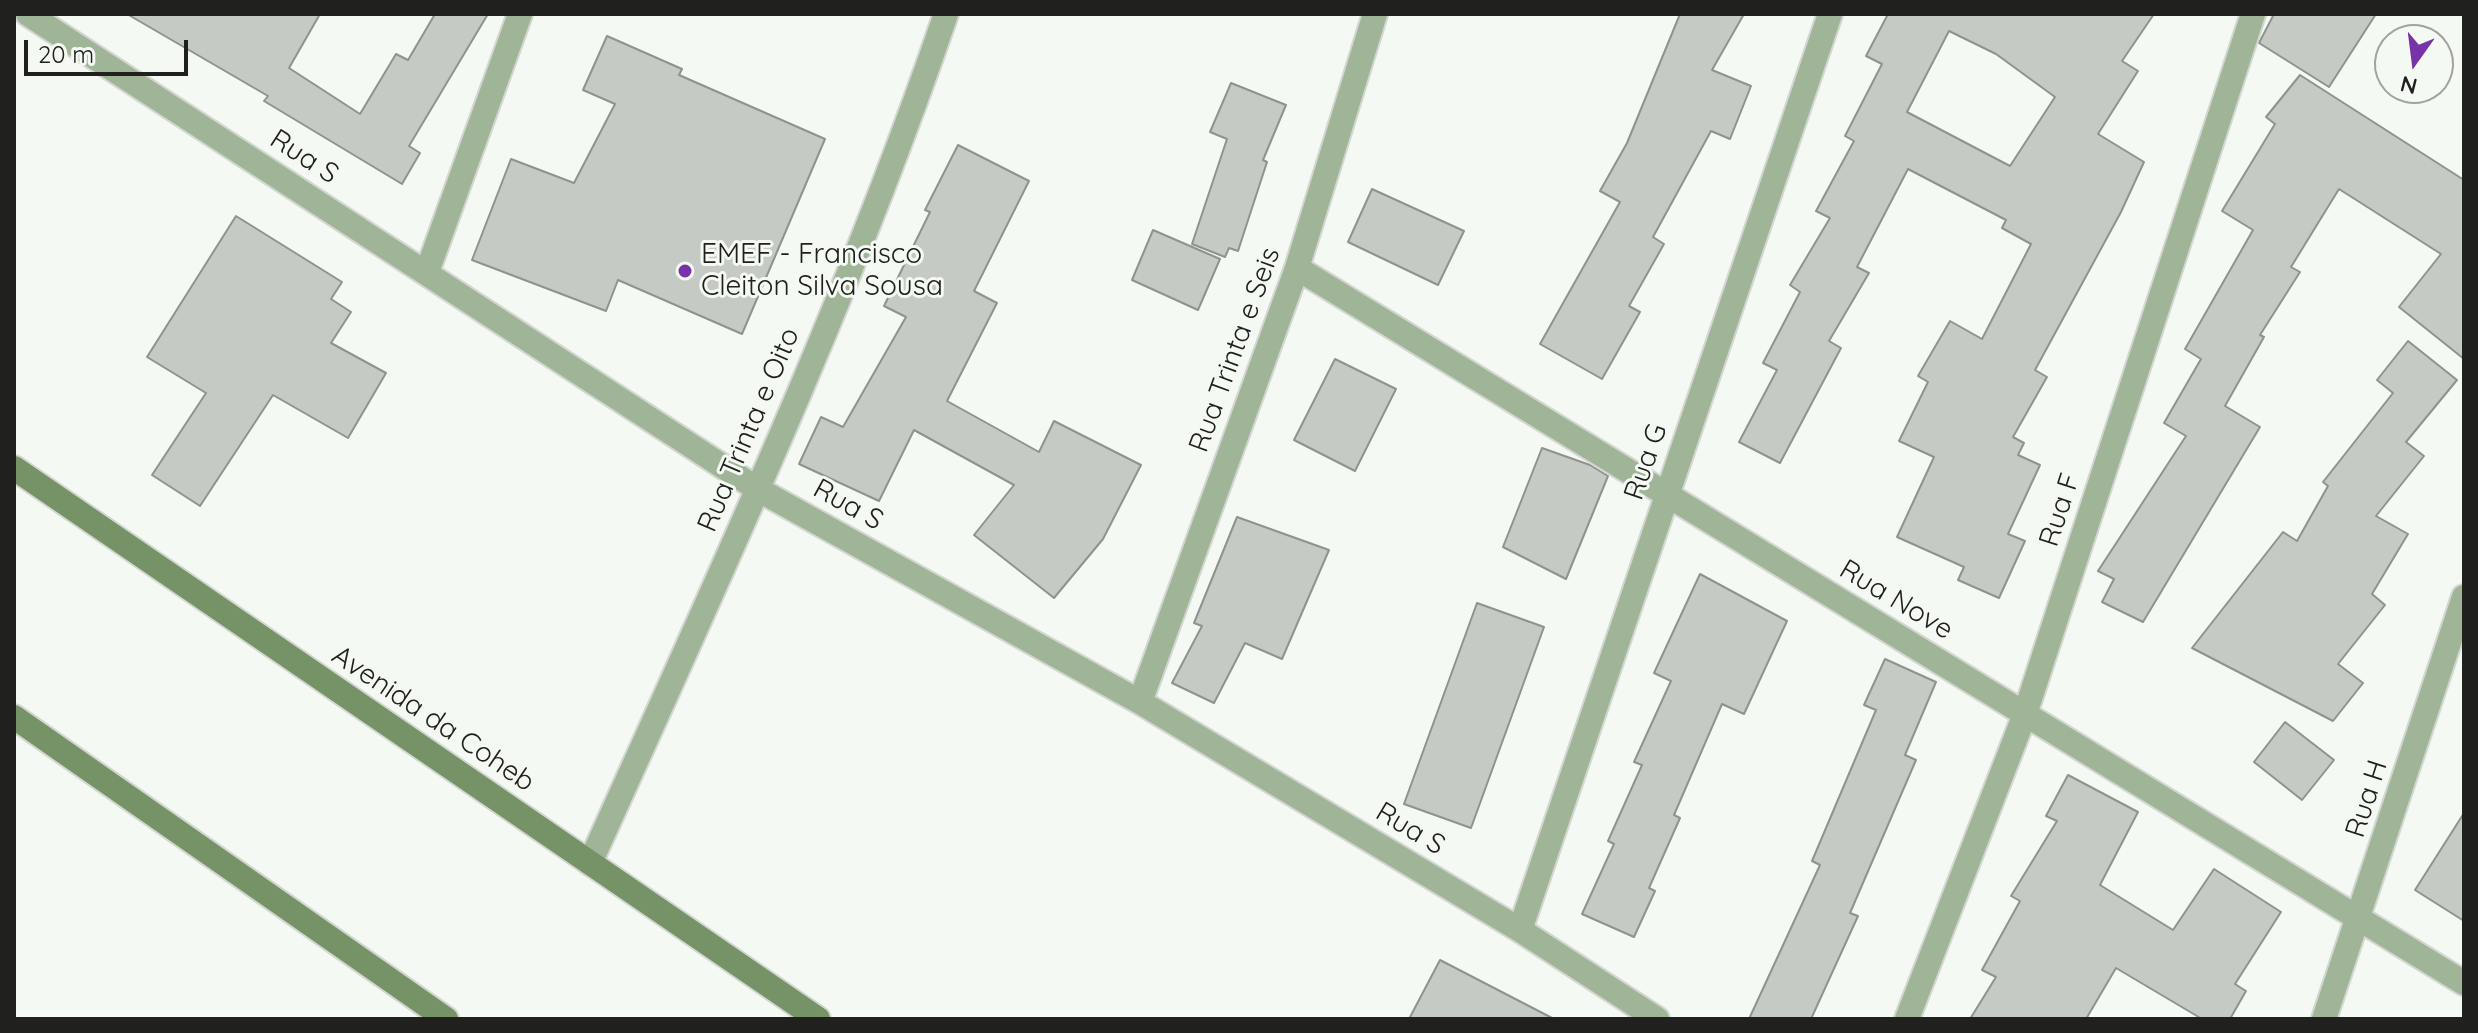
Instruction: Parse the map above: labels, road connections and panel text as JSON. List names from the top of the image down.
{
  "streets": {
    "main road": ["Avenida da Coheb"],
    "street": [
      "Rua S",
      "Rua Trinta e Seis",
      "Rua Trinta e Oito",
      "Rua G",
      "Rua F",
      "Rua Nove",
      "Rua H"
    ]
  },
  "crossings": [
    ["Rua S", "Rua Trinta e Seis"],
    ["Rua S", "Rua Trinta e Oito"],
    ["Rua S", "Rua G"],
    ["Rua Trinta e Seis", "Rua Nove"],
    ["Rua Trinta e Oito", "Avenida da Coheb"],
    ["Rua G", "Rua Nove"],
    ["Rua F", "Rua Nove"],
    ["Rua Nove", "Rua H"]
  ],
  "places": ["EMEF - Francisco Cleiton Silva Sousa"],
  "scale_bar": "20 m",
  "north": "bottom"
}
